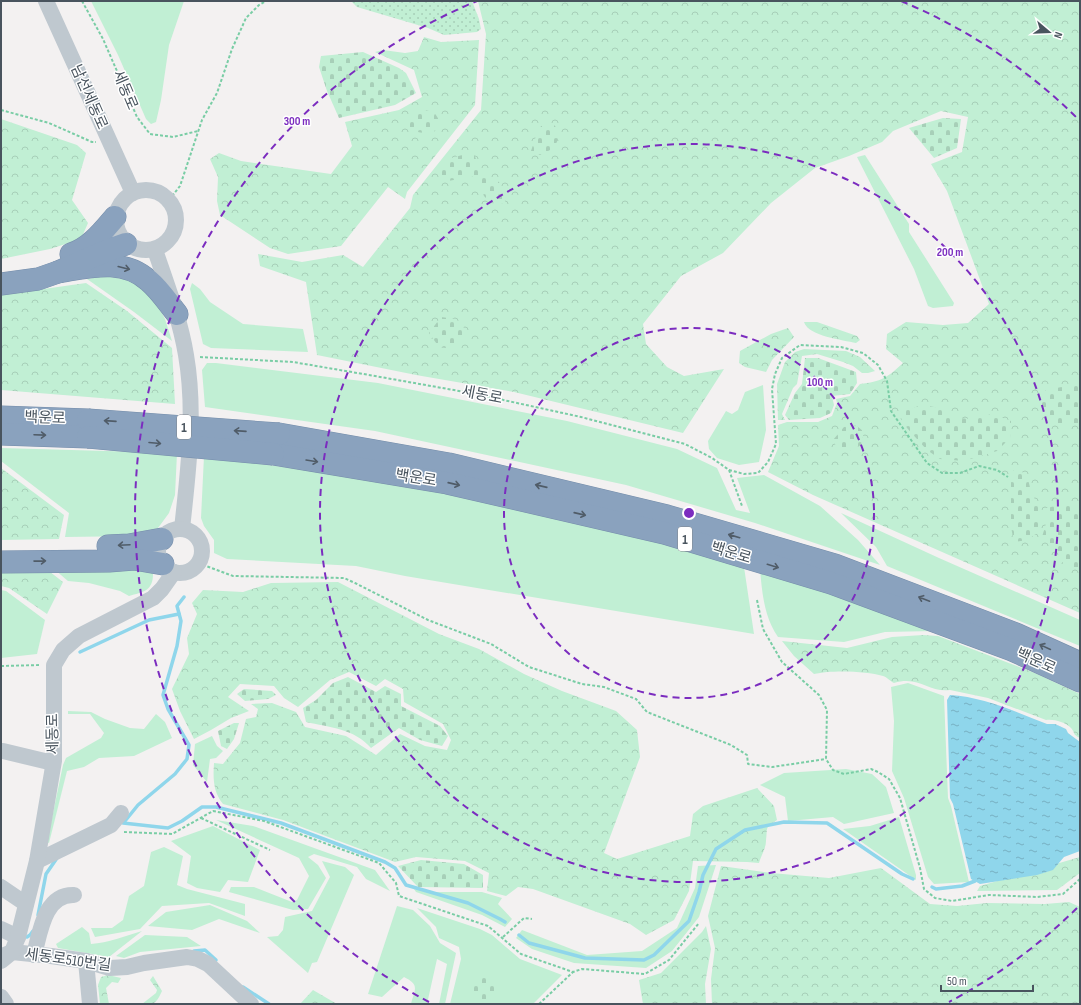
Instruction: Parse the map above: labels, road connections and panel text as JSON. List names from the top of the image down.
{
  "streets": {
    "highway": ["백운로", "1"],
    "street": ["세동로", "남선세동로", "세동로510번길"]
  },
  "crossings": [
    ["세동로", "세동로510번길"]
  ],
  "scale_bar": "50 m",
  "north": "right",
  "rings": ["300 m", "200 m", "100 m"]
}
